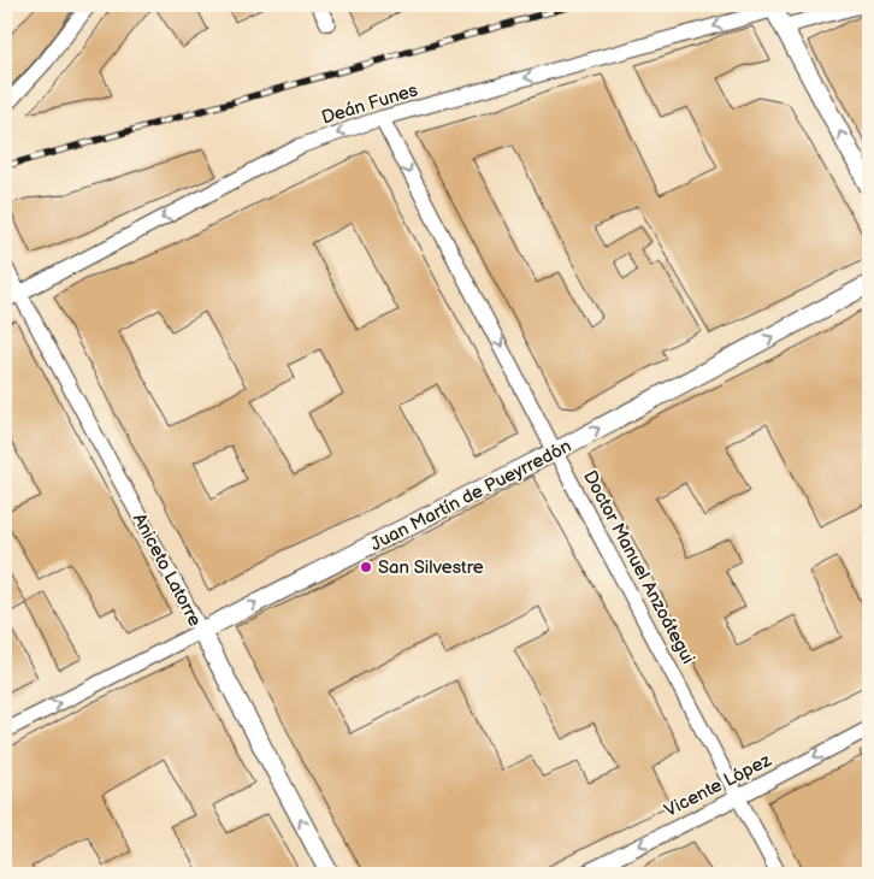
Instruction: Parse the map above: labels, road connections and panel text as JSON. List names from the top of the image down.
{
  "streets": {
    "street": [
      "Deán Funes",
      "Juan Martín de Pueyrredón",
      "Doctor Manuel Anzoátegui",
      "Aniceto Latorre",
      "Vicente López"
    ]
  },
  "crossings": [
    ["Deán Funes", "Doctor Manuel Anzoátegui"],
    ["Deán Funes", "Aniceto Latorre"],
    ["Juan Martín de Pueyrredón", "Doctor Manuel Anzoátegui"],
    ["Juan Martín de Pueyrredón", "Aniceto Latorre"],
    ["Doctor Manuel Anzoátegui", "Vicente López"]
  ],
  "one_way": [
    "Deán Funes",
    "Juan Martín de Pueyrredón",
    "Doctor Manuel Anzoátegui",
    "Aniceto Latorre",
    "Vicente López"
  ],
  "places": ["San Silvestre"]
}
